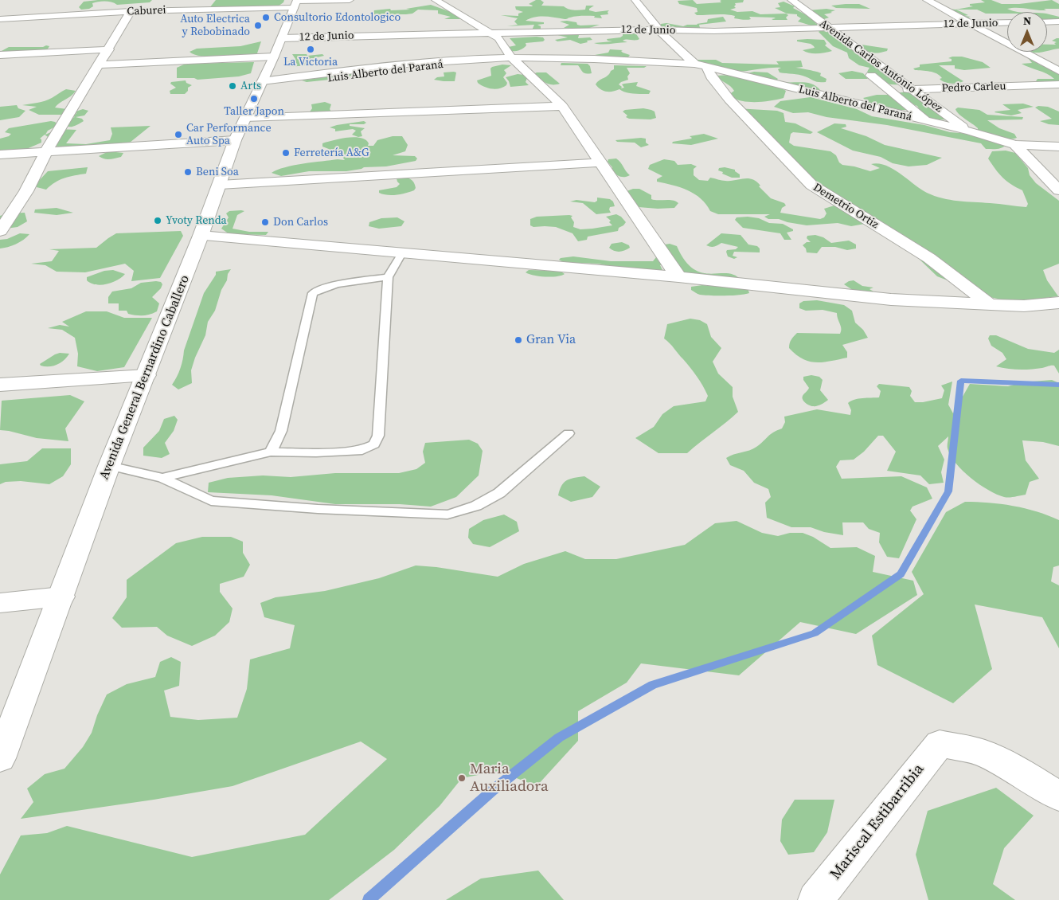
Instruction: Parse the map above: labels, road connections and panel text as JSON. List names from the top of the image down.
{
  "streets": {
    "street": [
      "Caburei",
      "12 de Junio",
      "Avenida Carlos António López",
      "Luis Alberto del Paraná",
      "Pedro Carleu",
      "Demetrio Ortiz",
      "Avenida General Bernardino Caballero",
      "Mariscal Estibarribia"
    ]
  },
  "crossings": [
    ["Caburei", "Avenida General Bernardino Caballero"],
    ["12 de Junio", "Avenida Carlos António López"],
    ["12 de Junio", "Demetrio Ortiz"],
    ["12 de Junio", "Avenida General Bernardino Caballero"],
    ["Avenida Carlos António López", "Luis Alberto del Paraná"],
    ["Avenida Carlos António López", "Pedro Carleu"],
    ["Luis Alberto del Paraná", "Demetrio Ortiz"],
    ["Luis Alberto del Paraná", "Avenida General Bernardino Caballero"]
  ],
  "places": [
    "Consultorio Edontologico",
    "Auto Electrica y Rebobinado",
    "La Victoria",
    "Arts",
    "Taller Japon",
    "Car Performance Auto Spa",
    "Ferretería A&G",
    "Beni Soa",
    "Yvoty Renda",
    "Don Carlos",
    "Gran Via",
    "Maria Auxiliadora"
  ],
  "north": "top"
}
